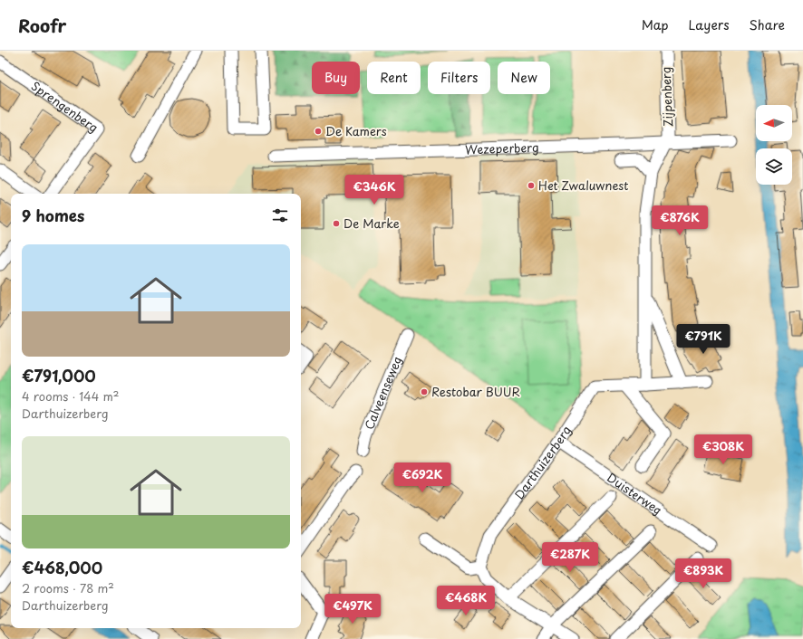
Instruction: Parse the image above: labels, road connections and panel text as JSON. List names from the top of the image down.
{
  "streets": {
    "street": [
      "Zijpenberg",
      "Sprengenberg",
      "Wezeperberg",
      "Calveenseweg",
      "Darthuizerberg",
      "Duisterweg"
    ]
  },
  "crossings": [
    ["Zijpenberg", "Wezeperberg"],
    ["Darthuizerberg", "Duisterweg"]
  ],
  "places": [
    "De Kamers",
    "Het Zwaluwnest",
    "De Marke",
    "Restobar BUUR"
  ],
  "north": "left",
  "page": {
    "header": "Roofr",
    "nav": ["Map", "Layers", "Share"],
    "chip": [
      "Buy",
      "Rent",
      "Filters",
      "New"
    ],
    "price": [
      "€346K",
      "€876K",
      "€791K",
      "€308K",
      "€692K",
      "€287K",
      "€893K",
      "€468K",
      "€497K"
    ],
    "heading": "9 homes",
    "list": [
      {
        "name": "€791,000",
        "note": "4 rooms · 144 m² · Darthuizerberg"
      },
      {
        "name": "€468,000",
        "note": "2 rooms · 78 m² · Darthuizerberg"
      }
    ]
  }
}
